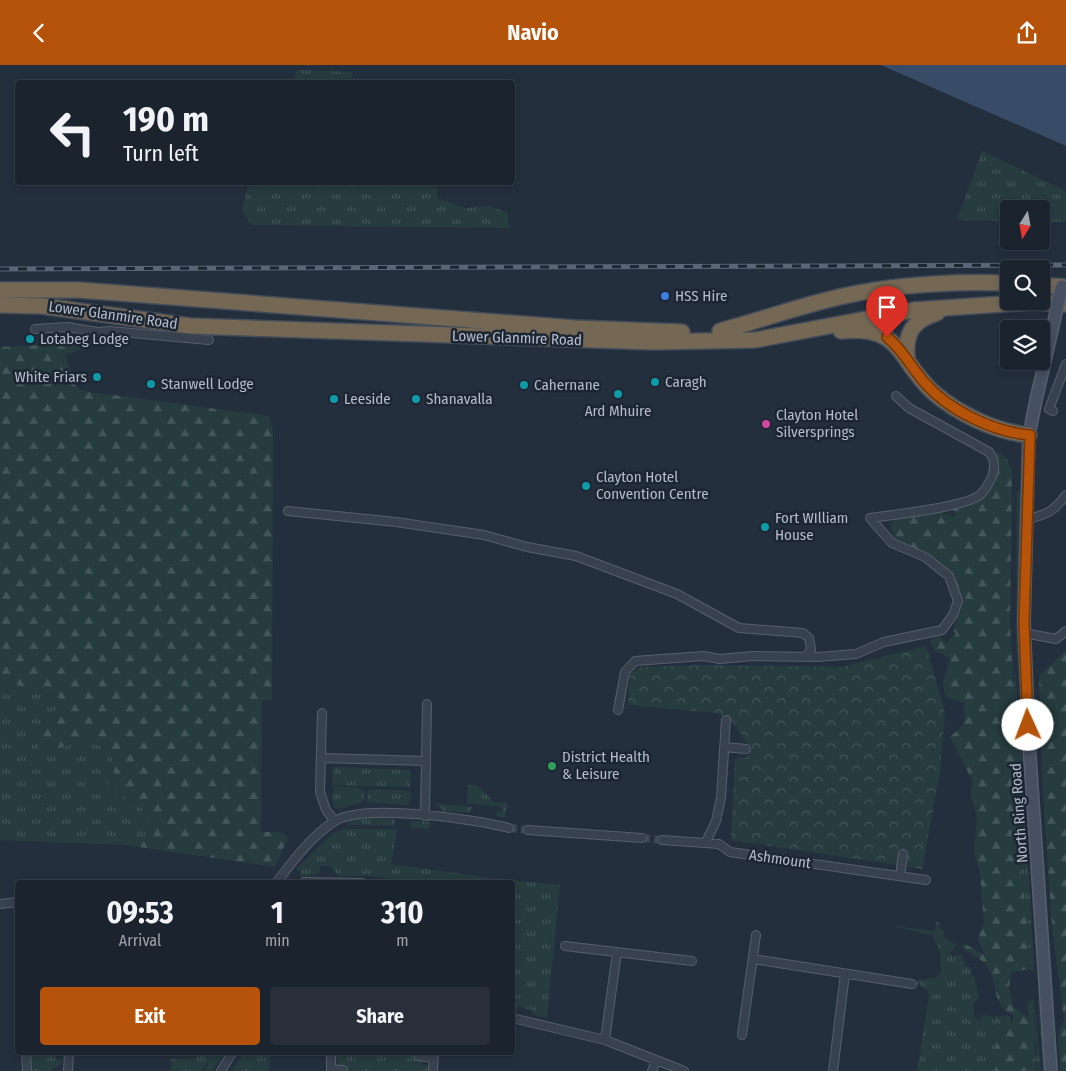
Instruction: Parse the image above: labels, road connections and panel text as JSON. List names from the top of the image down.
{
  "streets": {
    "highway": ["Lower Glanmire Road"],
    "main road": ["North Ring Road"],
    "street": ["Ashmount"]
  },
  "places": [
    "HSS Hire",
    "Lotabeg Lodge",
    "White Friars",
    "Caragh",
    "Stanwell Lodge",
    "Cahernane",
    "Ard Mhuire",
    "Leeside",
    "Shanavalla",
    "Clayton Hotel Silversprings",
    "Clayton Hotel Convention Centre",
    "Fort WIlliam House",
    "District Health & Leisure"
  ],
  "north": "bottom",
  "page": {
    "header": "Navio",
    "turn": ["190 m", "Turn left"],
    "eta": [
      "09:53",
      "Arrival",
      "1",
      "min",
      "310",
      "m"
    ],
    "buttons": ["Exit", "Share"]
  }
}
